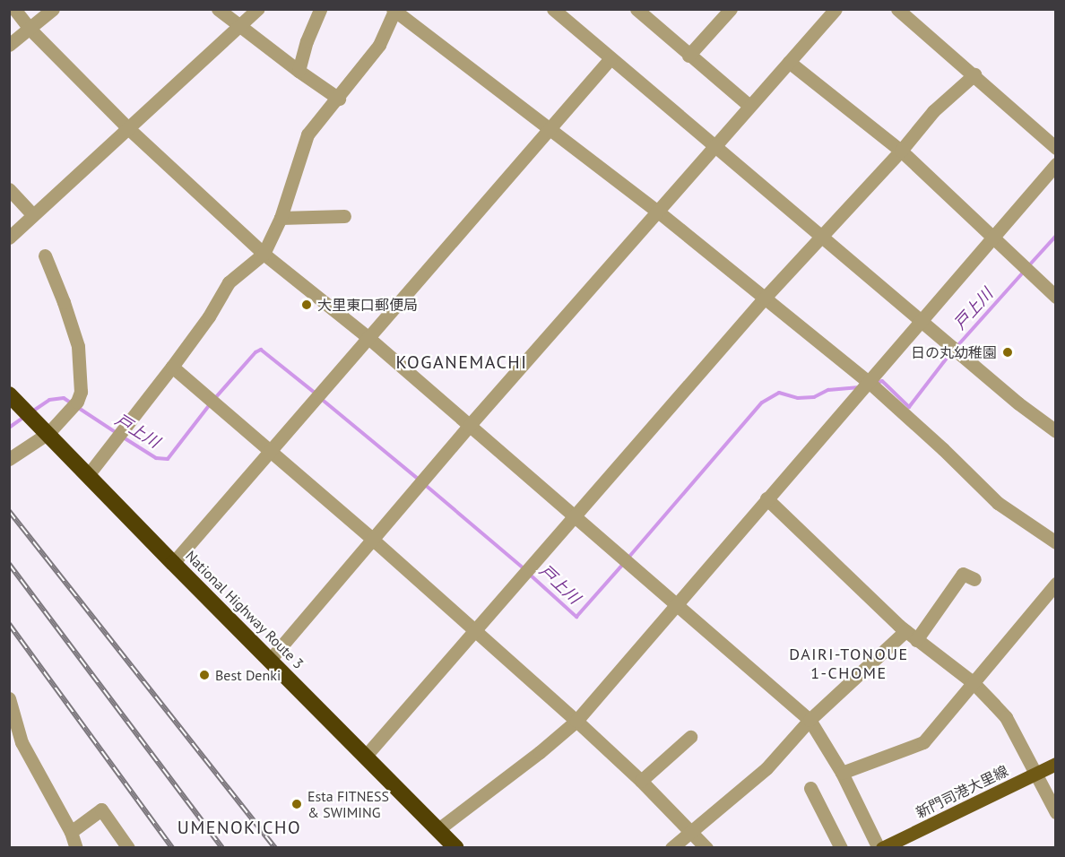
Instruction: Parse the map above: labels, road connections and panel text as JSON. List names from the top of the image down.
{
  "streets": {
    "highway": ["National Highway Route 3"],
    "main road": ["新門司港大里線"]
  },
  "districts": ["KOGANEMACHI", "DAIRI-TONOUE 1-CHOME", "UMENOKICHO"],
  "water": ["戸上川"],
  "places": [
    "大里東口郵便局",
    "日の丸幼稚園",
    "Best Denki",
    "Esta FITNESS & SWIMING"
  ]
}
